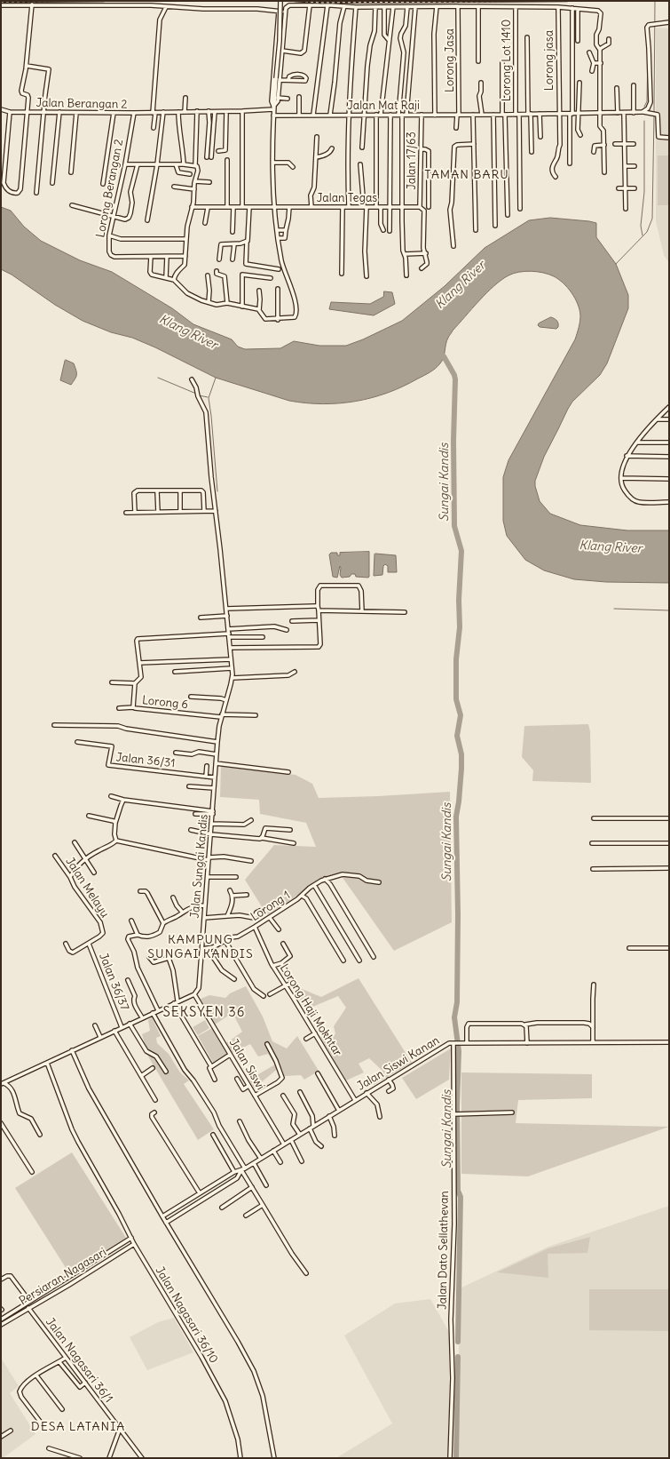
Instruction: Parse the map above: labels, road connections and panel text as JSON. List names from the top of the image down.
{
  "streets": {
    "street": [
      "Lorong Jasa",
      "Lorong Lot 1410",
      "Lorong jasa",
      "Jalan Berangan 2",
      "Jalan Mat Raji",
      "Jalan 17/63",
      "Lorong Berangan 2",
      "Jalan Tegas",
      "Lorong 6",
      "Jalan 36/31",
      "Jalan Sungai Kandis",
      "Jalan Melayu",
      "Lorong 1",
      "Jalan 36/37",
      "Lorong Haji Mokhtar",
      "Jalan Siswi Kanan",
      "Jalan Siswi",
      "Jalan Dato Sellathevan",
      "Persiaran Nagasari",
      "Jalan Nagasari 36/10",
      "Jalan Nagasari 36/1"
    ]
  },
  "crossings": [
    ["Lorong Jasa", "Jalan Mat Raji"],
    ["Lorong Lot 1410", "Jalan Mat Raji"],
    ["Lorong jasa", "Jalan Mat Raji"],
    ["Jalan Berangan 2", "Lorong Berangan 2"],
    ["Jalan Mat Raji", "Jalan 17/63"],
    ["Jalan 17/63", "Jalan Tegas"],
    ["Lorong 6", "Jalan Sungai Kandis"],
    ["Jalan 36/31", "Jalan Sungai Kandis"],
    ["Jalan Sungai Kandis", "Lorong 1"],
    ["Jalan Sungai Kandis", "Jalan Siswi"],
    ["Jalan Melayu", "Jalan 36/37"],
    ["Lorong 1", "Lorong Haji Mokhtar"],
    ["Lorong Haji Mokhtar", "Jalan Siswi Kanan"],
    ["Jalan Siswi Kanan", "Jalan Siswi"],
    ["Jalan Siswi Kanan", "Jalan Dato Sellathevan"],
    ["Persiaran Nagasari", "Jalan Nagasari 36/10"],
    ["Persiaran Nagasari", "Jalan Nagasari 36/1"]
  ],
  "districts": [
    "TAMAN BARU",
    "KAMPUNG SUNGAI KANDIS",
    "SEKSYEN 36",
    "DESA LATANIA"
  ],
  "water": ["Klang River", "Sungai Kandis"]
}
